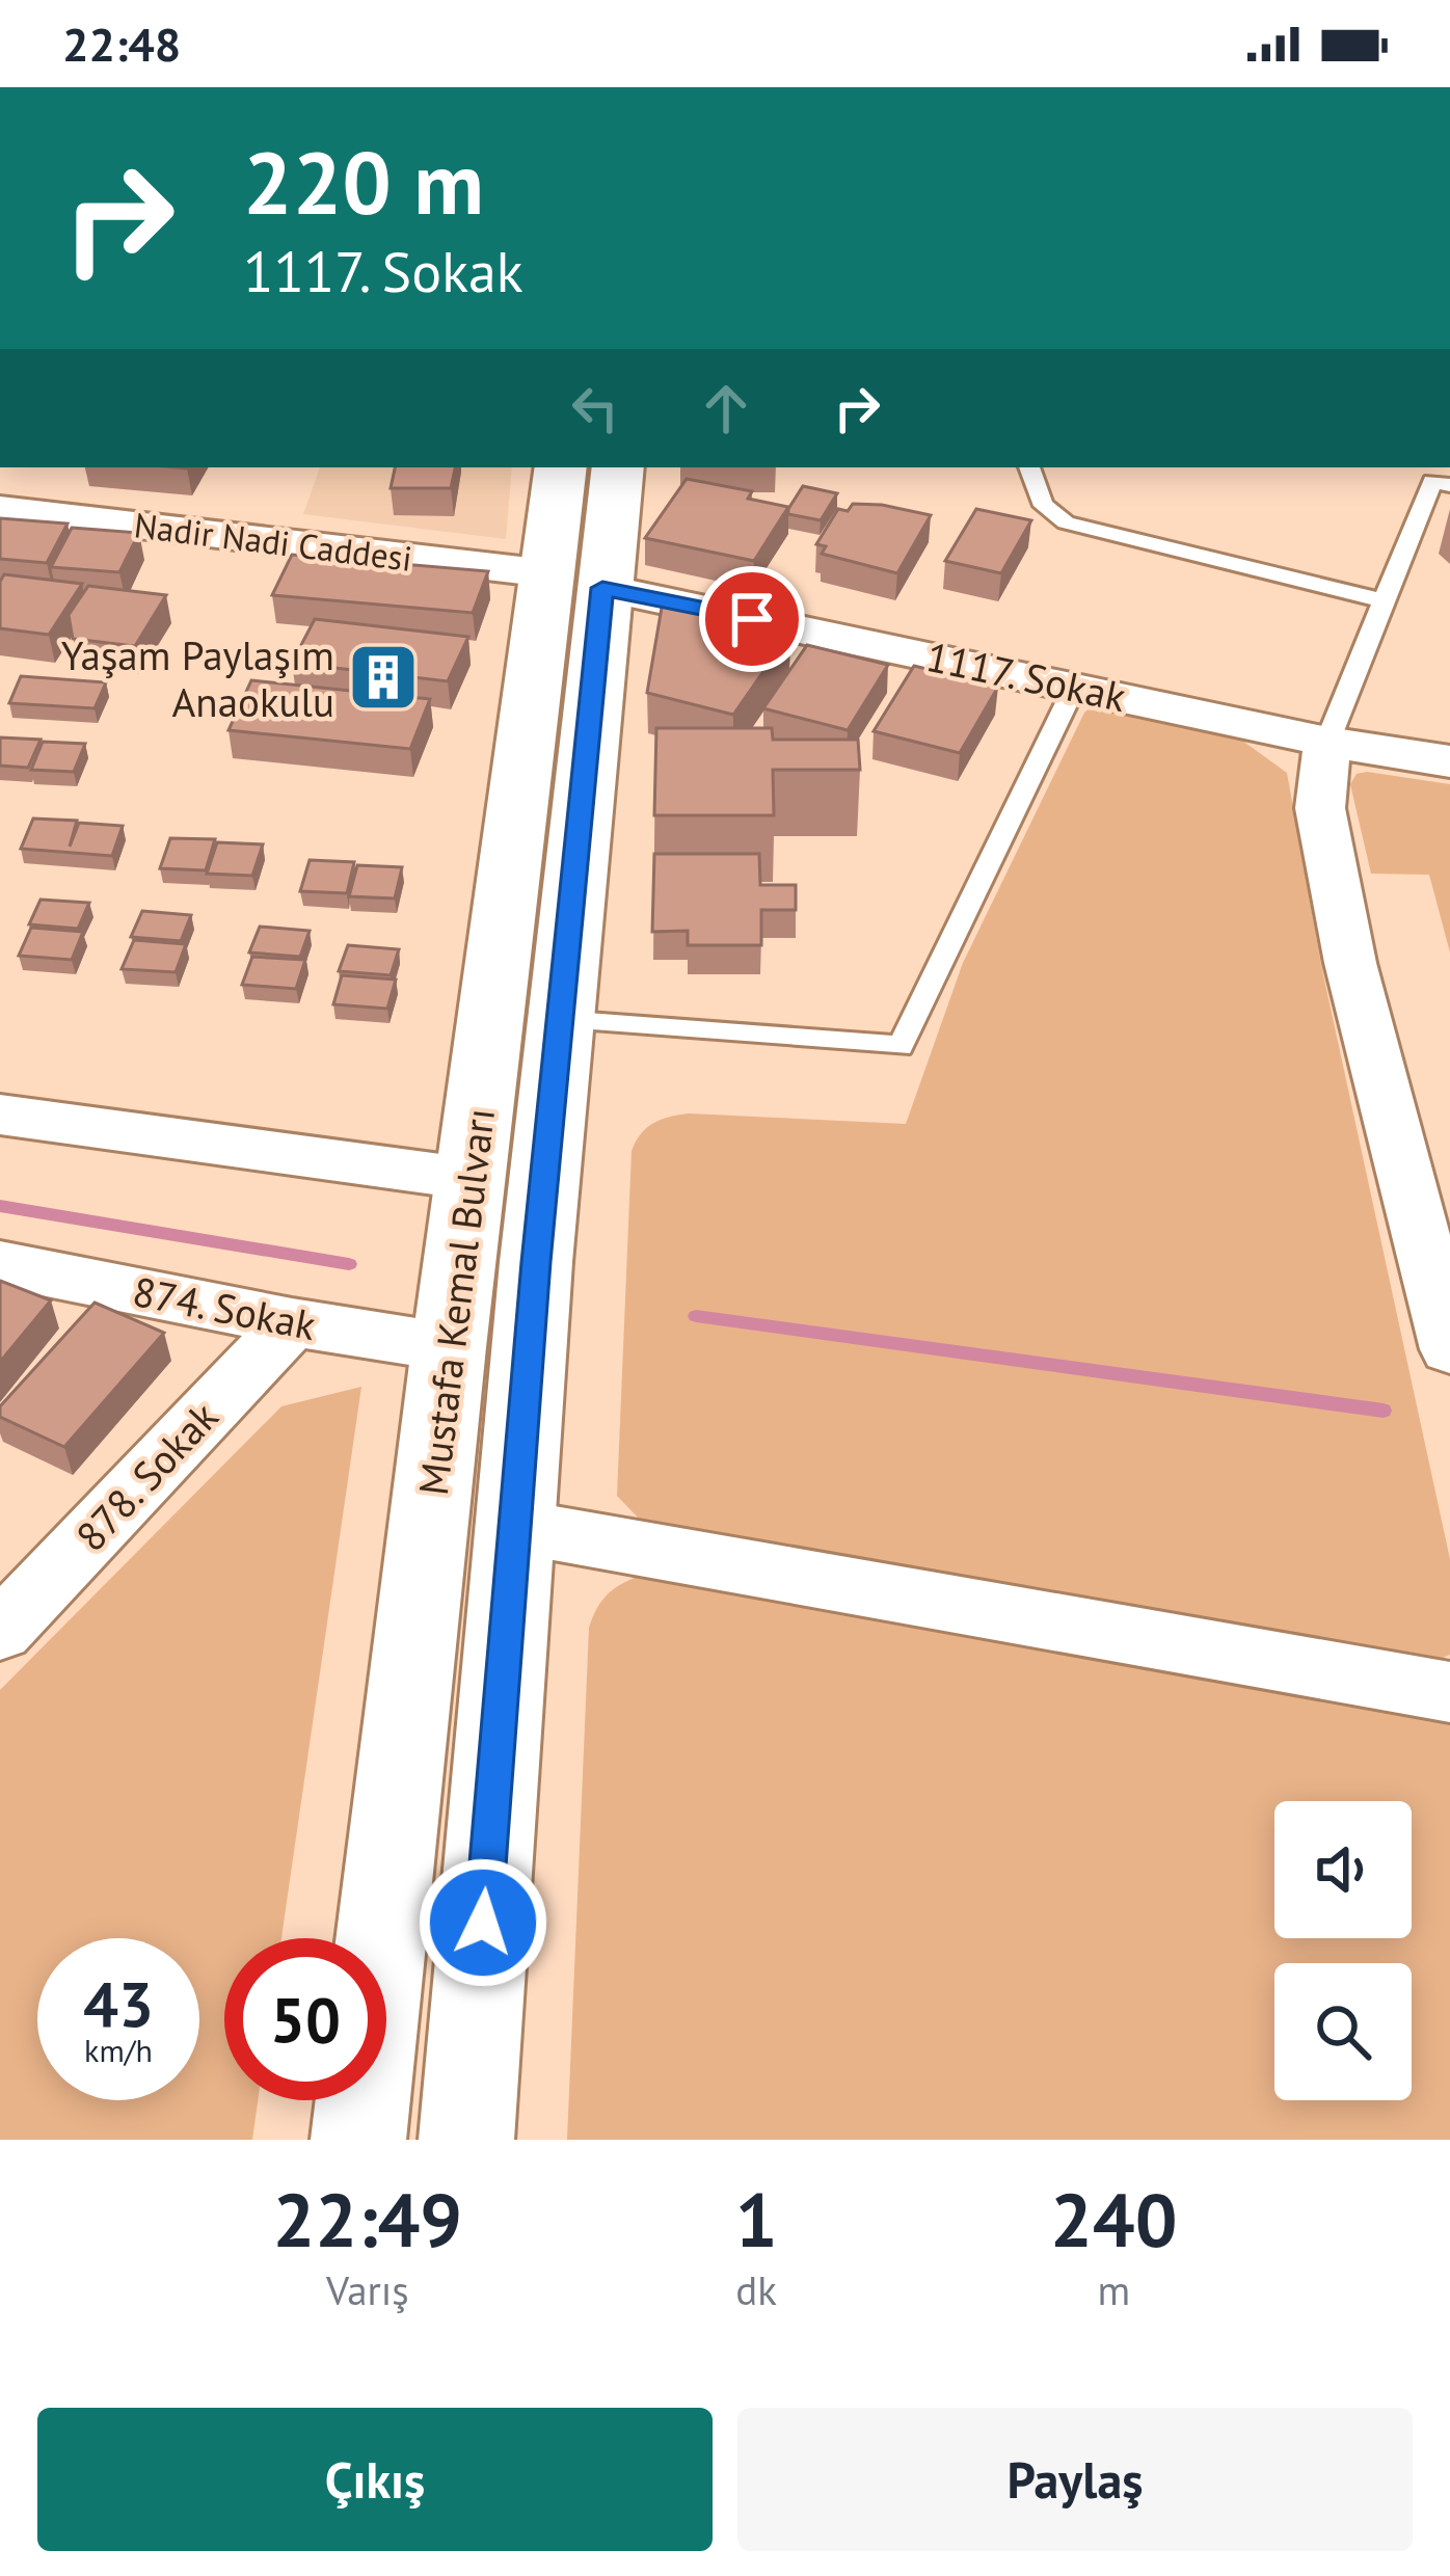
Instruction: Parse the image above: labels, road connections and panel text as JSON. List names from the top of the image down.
{
  "streets": {
    "main road": ["Mustafa Kemal Bulvarı"],
    "street": [
      "Nadir Nadi Caddesi",
      "1117. Sokak",
      "874. Sokak",
      "878. Sokak"
    ]
  },
  "crossings": [
    ["Nadir Nadi Caddesi", "1117. Sokak"],
    ["Nadir Nadi Caddesi", "Mustafa Kemal Bulvarı"],
    ["1117. Sokak", "Mustafa Kemal Bulvarı"],
    ["Mustafa Kemal Bulvarı", "874. Sokak"],
    ["874. Sokak", "878. Sokak"]
  ],
  "places": {
    "building": ["Yaşam Paylaşım Anaokulu"]
  },
  "page": {
    "status": "22:48",
    "turn": ["220 m", "1117. Sokak"],
    "speed": "43 km/h",
    "limit": "50",
    "eta": [
      "22:49",
      "Varış",
      "1",
      "dk",
      "240",
      "m"
    ],
    "buttons": ["Çıkış", "Paylaş"]
  }
}
